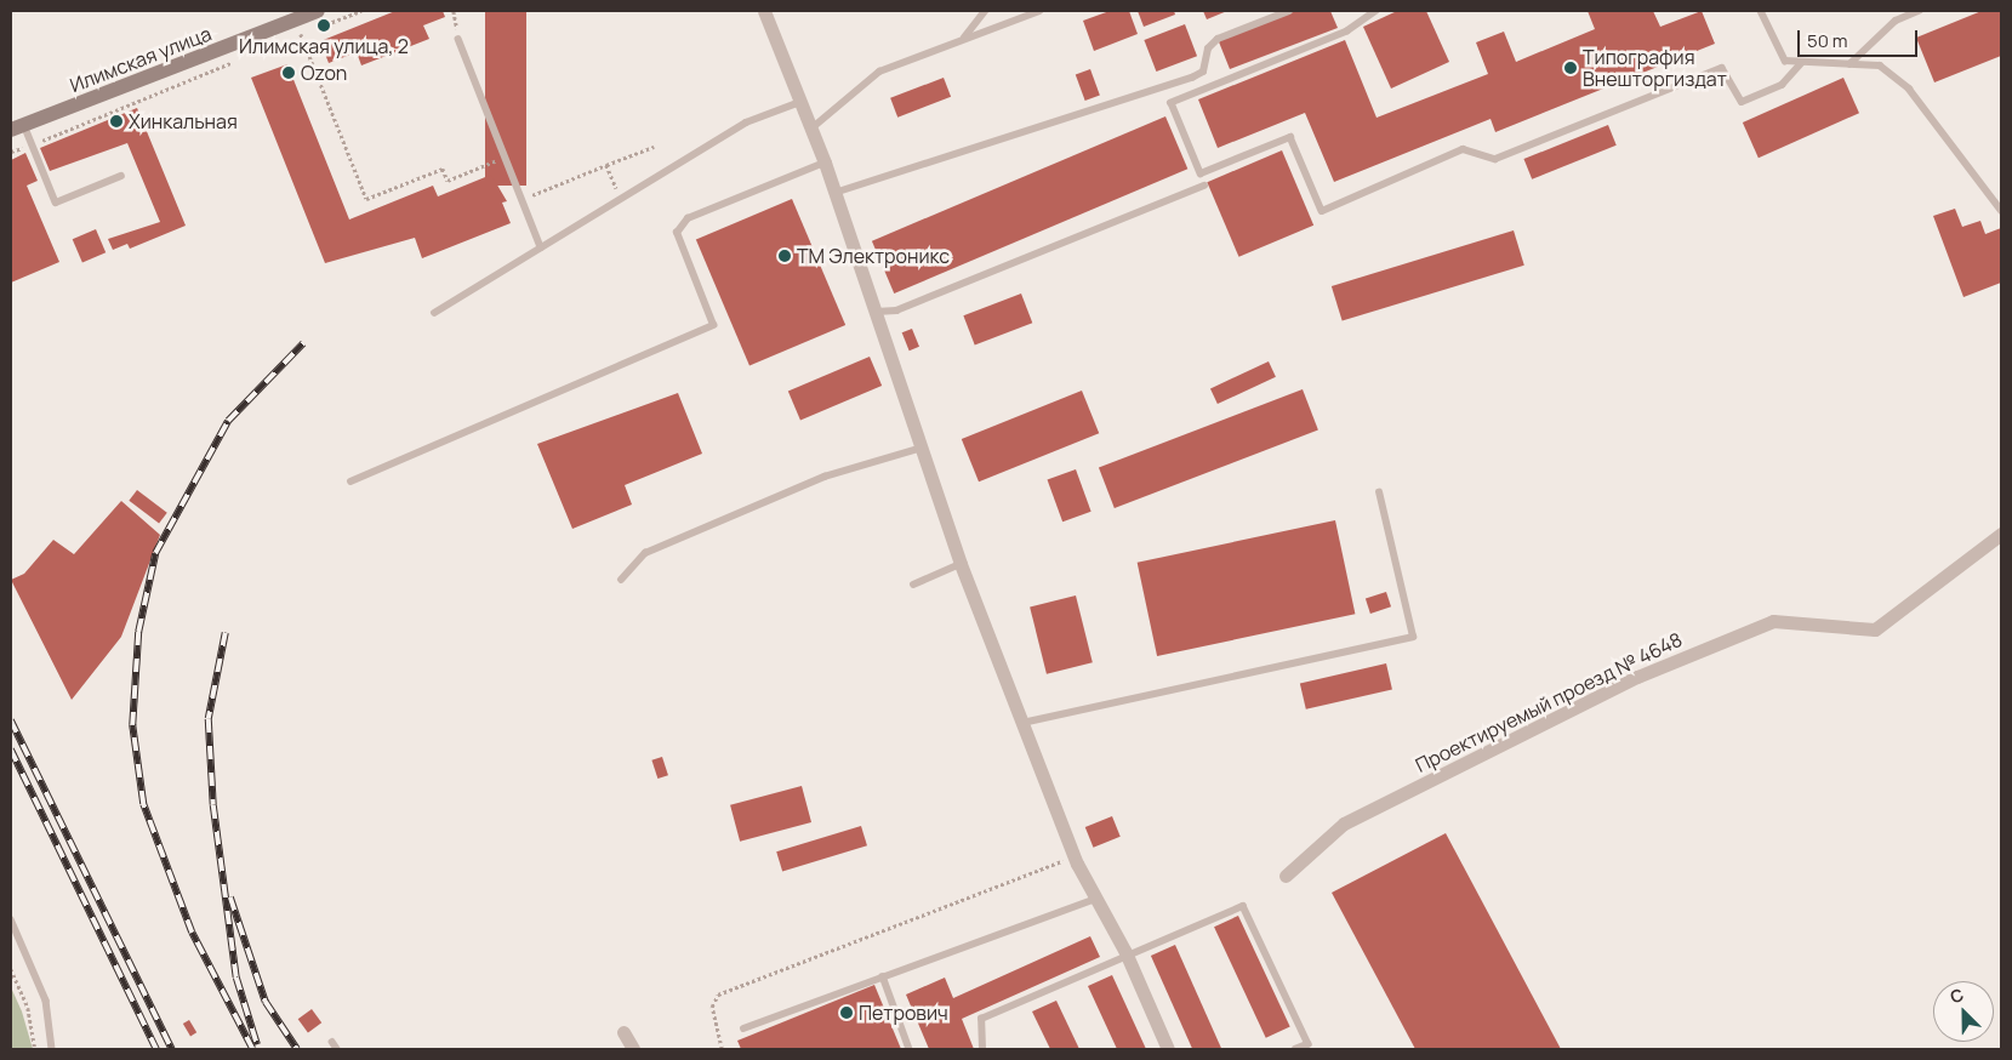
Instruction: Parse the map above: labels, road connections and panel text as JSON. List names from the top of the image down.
{
  "streets": {
    "street": ["Илимская улица", "Проектируемый проезд № 4648"]
  },
  "places": [
    "Илимская улица, 2",
    "Типография Внешторгиздат",
    "Ozon",
    "Хинкальная",
    "ТМ Электроникс",
    "Петрович"
  ],
  "scale_bar": "50 m",
  "north": "top left"
}
